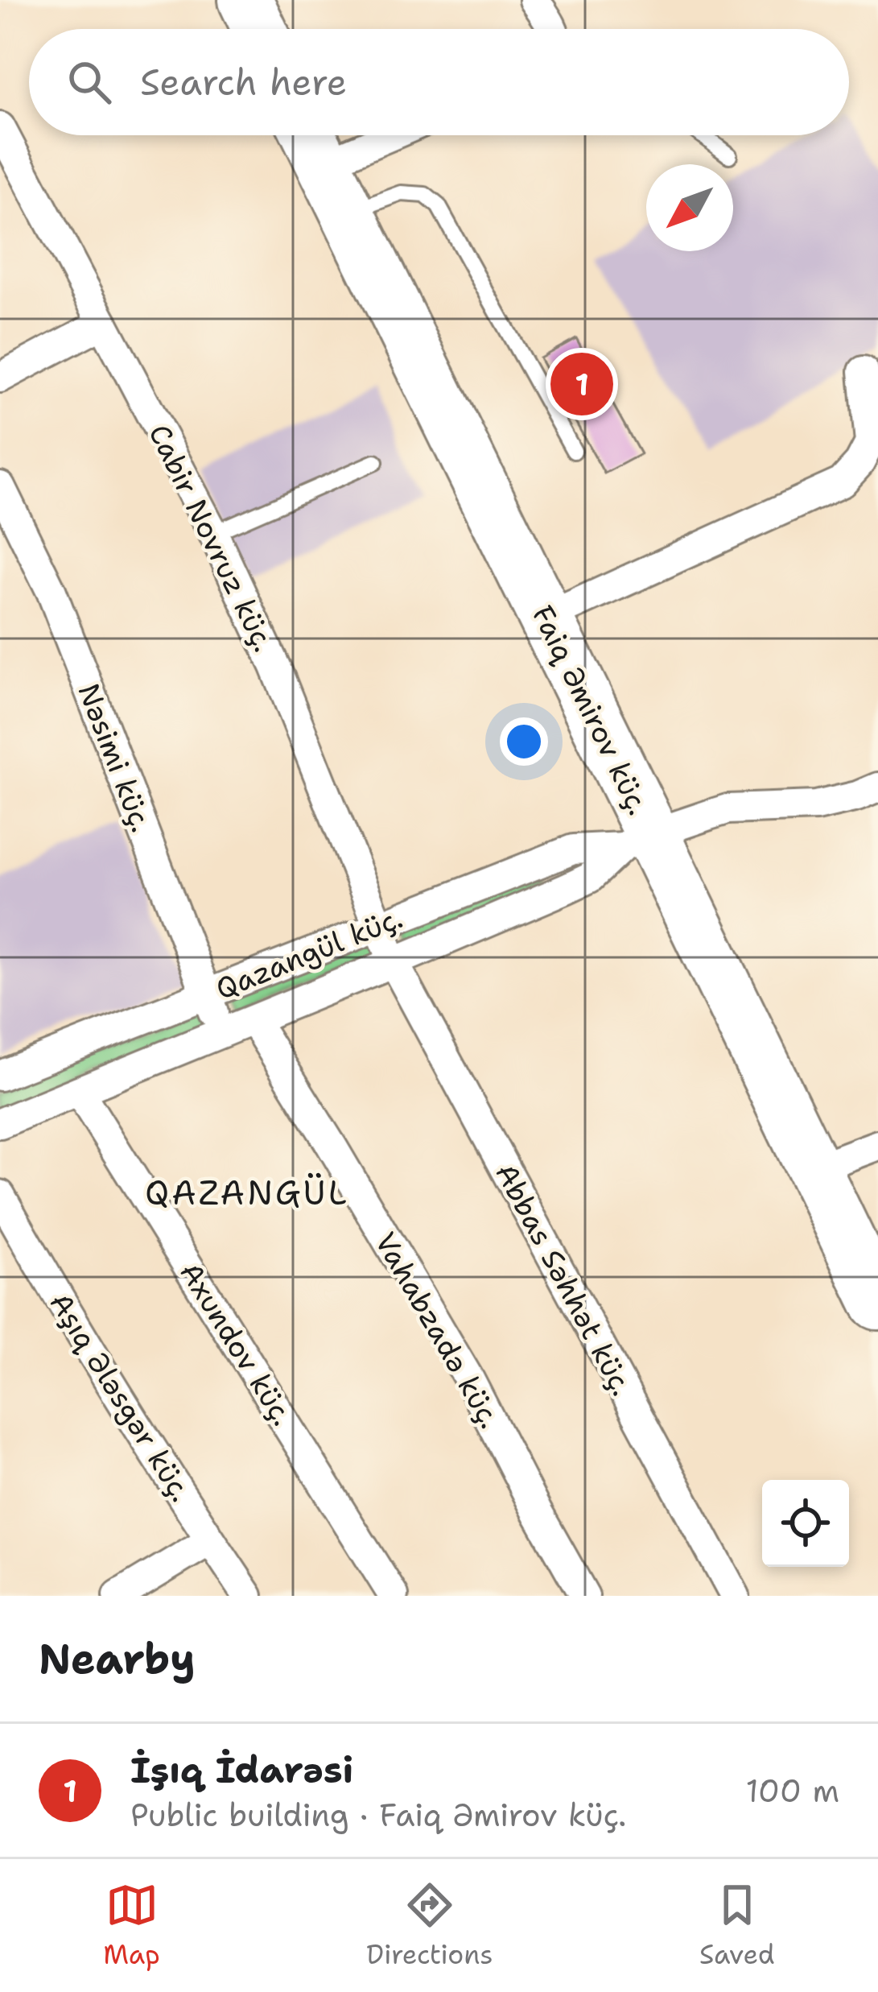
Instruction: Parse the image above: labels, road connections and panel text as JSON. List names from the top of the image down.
{
  "streets": {
    "highway": ["Faiq Əmirov küç."],
    "street": [
      "Cabir Novruz küç.",
      "Nəsimi küç.",
      "Qazangül küç.",
      "Abbas Səhhət küç.",
      "Vahabzadə küç.",
      "Axundov küç.",
      "Aşıq Ələsgər küç."
    ]
  },
  "crossings": [
    ["Cabir Novruz küç.", "Qazangül küç."],
    ["Cabir Novruz küç.", "Abbas Səhhət küç."],
    ["Faiq Əmirov küç.", "Qazangül küç."],
    ["Nəsimi küç.", "Qazangül küç."]
  ],
  "districts": ["QAZANGÜL"],
  "north": "bottom left",
  "page": {
    "search": "Search here",
    "pins": "1",
    "heading": "Nearby",
    "list": [
      {
        "mark": "1",
        "name": "İşıq İdarəsi",
        "note": "Public building · Faiq Əmirov küç.",
        "value": "100 m"
      }
    ],
    "nav": ["Map", "Directions", "Saved"]
  }
}
